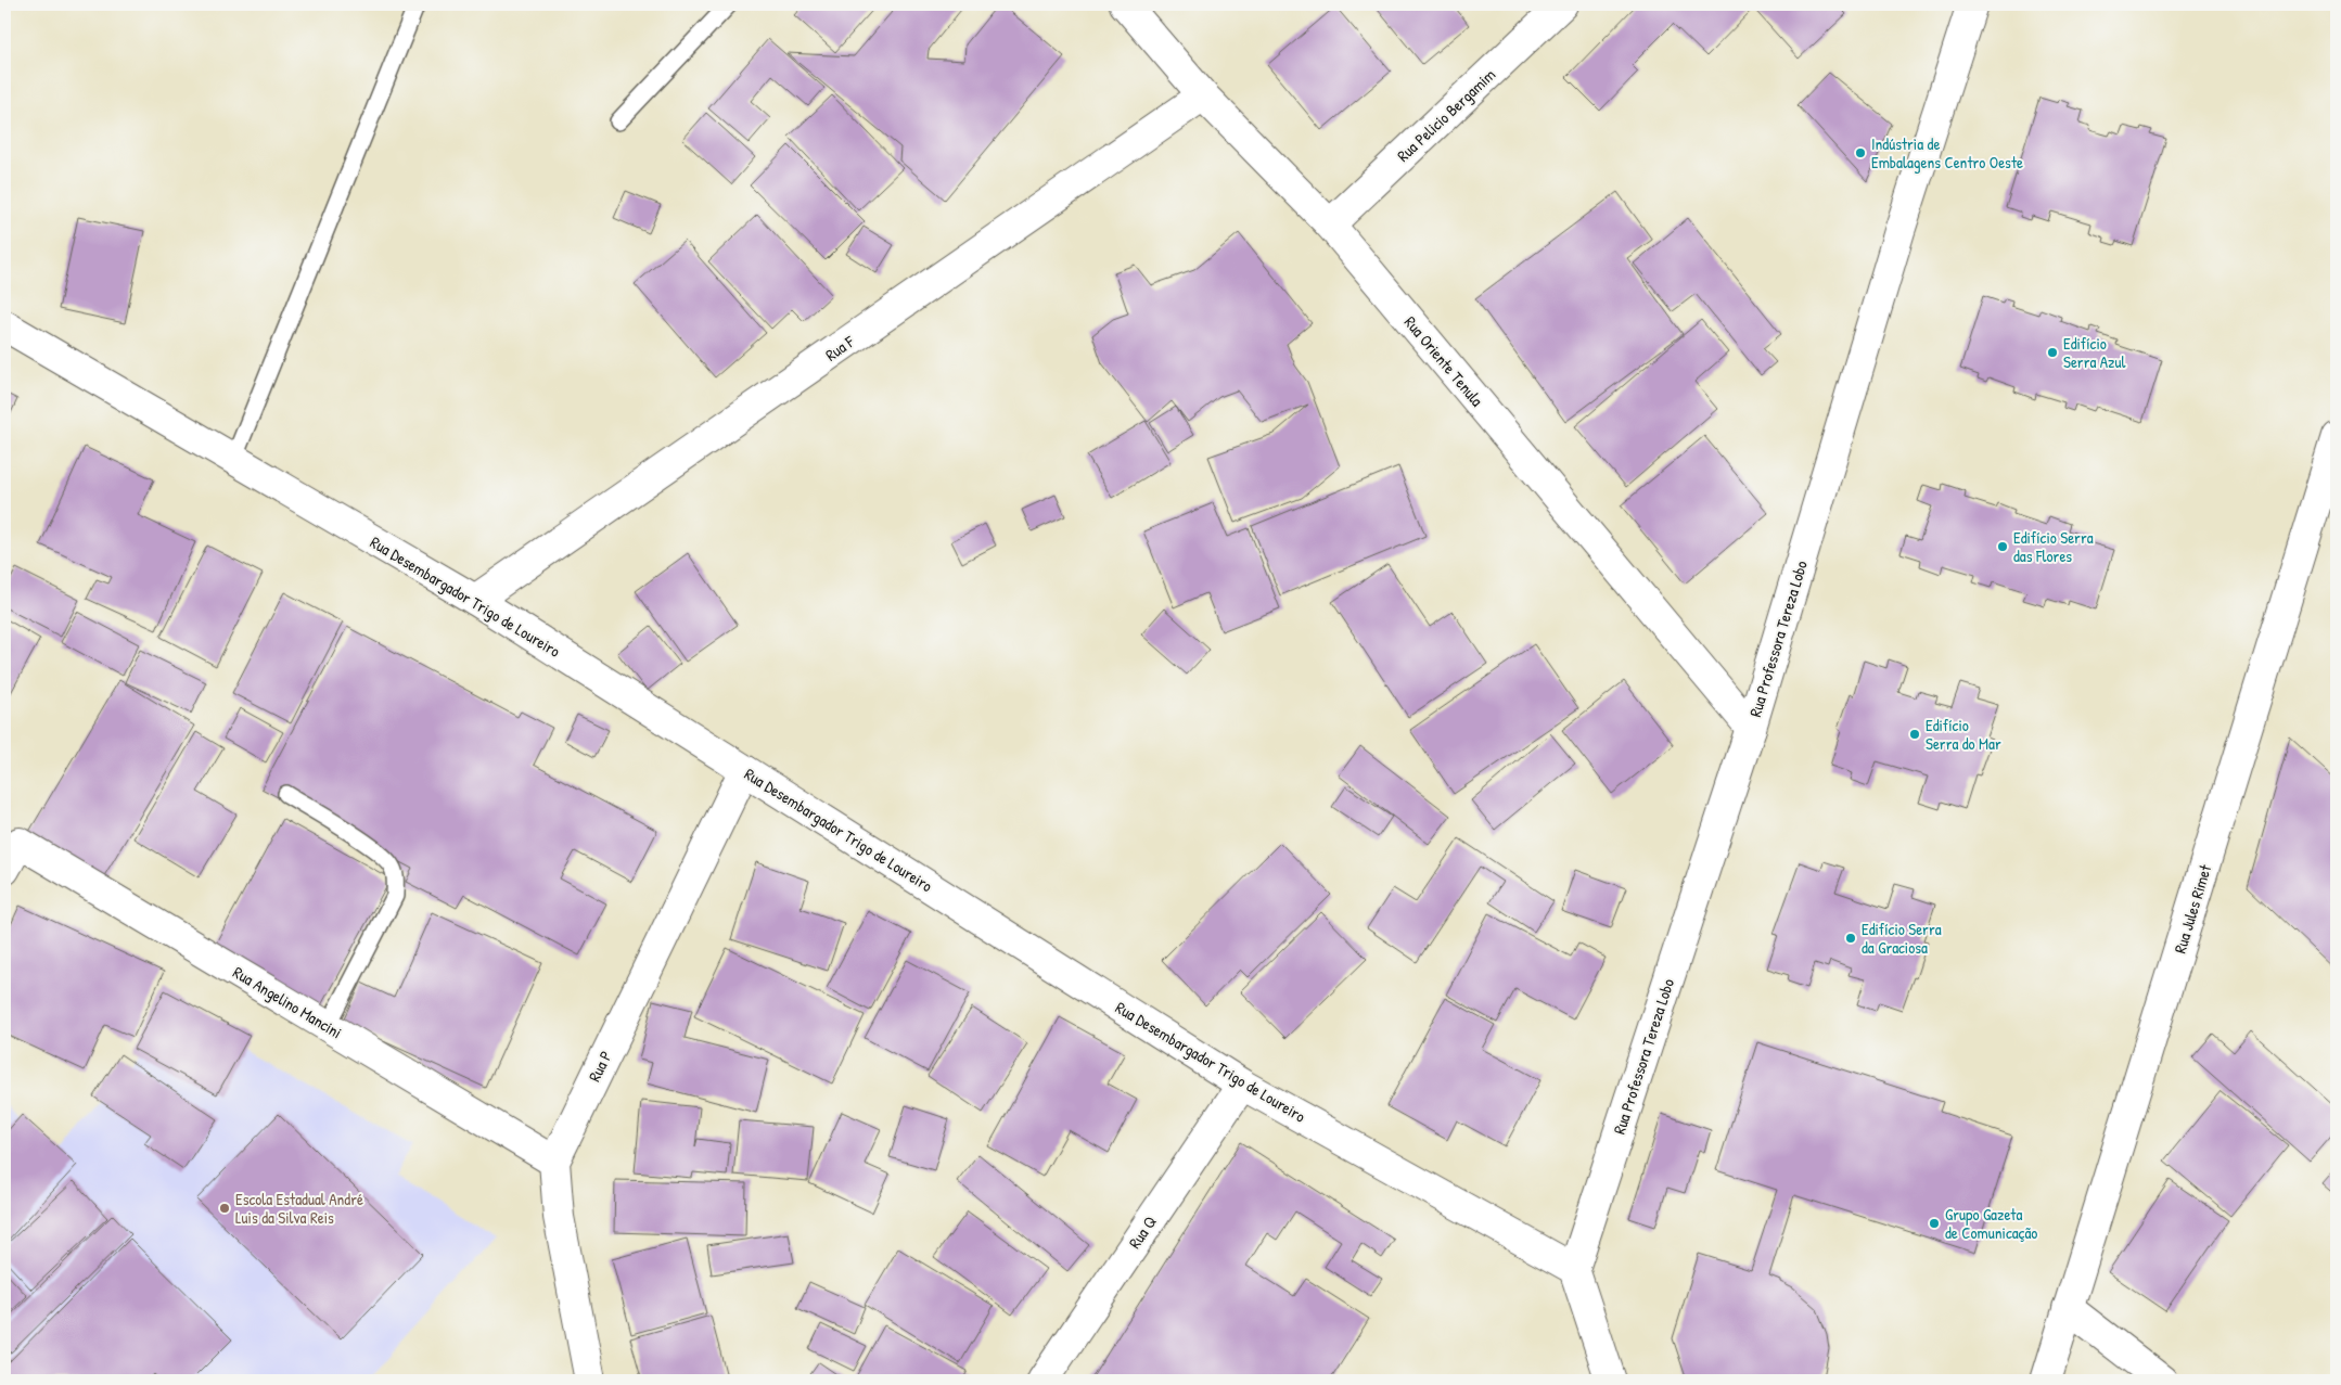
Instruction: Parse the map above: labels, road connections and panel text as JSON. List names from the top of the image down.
{
  "streets": {
    "street": [
      "Rua Pelicio Bergamim",
      "Rua F",
      "Rua Oriente Tenula",
      "Rua Desembargador Trigo de Loureiro",
      "Rua Professora Tereza Lobo",
      "Rua Jules Rimet",
      "Rua Angelino Mancini",
      "Rua P",
      "Rua Q"
    ]
  },
  "crossings": [
    ["Rua Pelicio Bergamim", "Rua Oriente Tenula"],
    ["Rua F", "Rua Oriente Tenula"],
    ["Rua F", "Rua Desembargador Trigo de Loureiro"],
    ["Rua Oriente Tenula", "Rua Professora Tereza Lobo"],
    ["Rua Desembargador Trigo de Loureiro", "Rua Professora Tereza Lobo"],
    ["Rua Desembargador Trigo de Loureiro", "Rua P"],
    ["Rua Desembargador Trigo de Loureiro", "Rua Q"],
    ["Rua Angelino Mancini", "Rua P"]
  ],
  "places": [
    "Indústria de Embalagens Centro Oeste",
    "Edifício Serra Azul",
    "Edifício Serra das Flores",
    "Edifício Serra do Mar",
    "Edifício Serra da Graciosa",
    "Escola Estadual André Luis da Silva Reis",
    "Grupo Gazeta de Comunicação"
  ]
}
